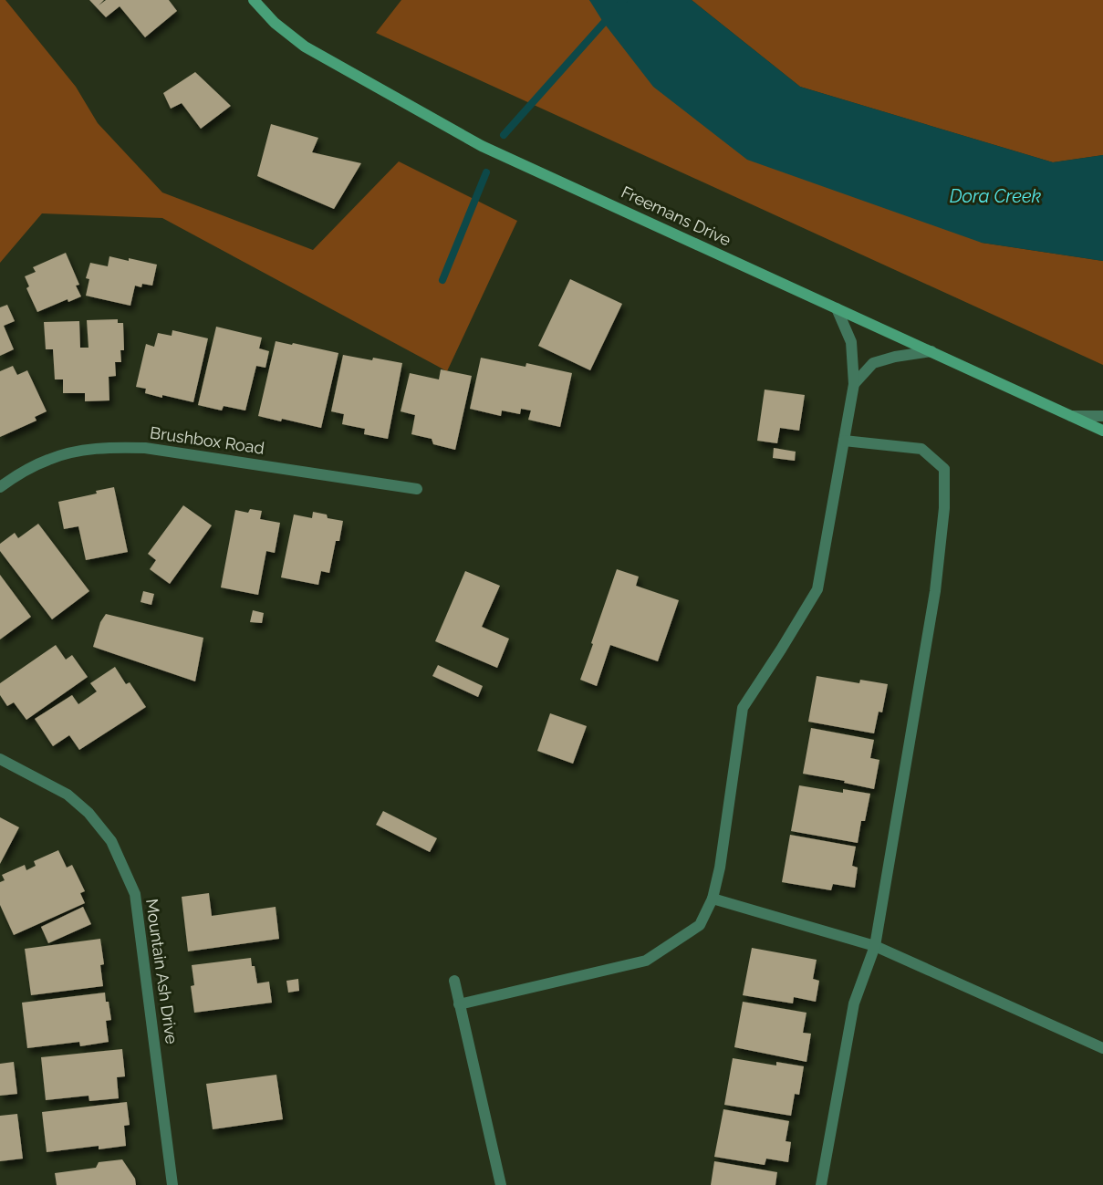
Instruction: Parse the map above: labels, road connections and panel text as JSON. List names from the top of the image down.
{
  "streets": {
    "main road": ["Freemans Drive"],
    "street": ["Brushbox Road", "Mountain Ash Drive"]
  },
  "water": ["Dora Creek"]
}
